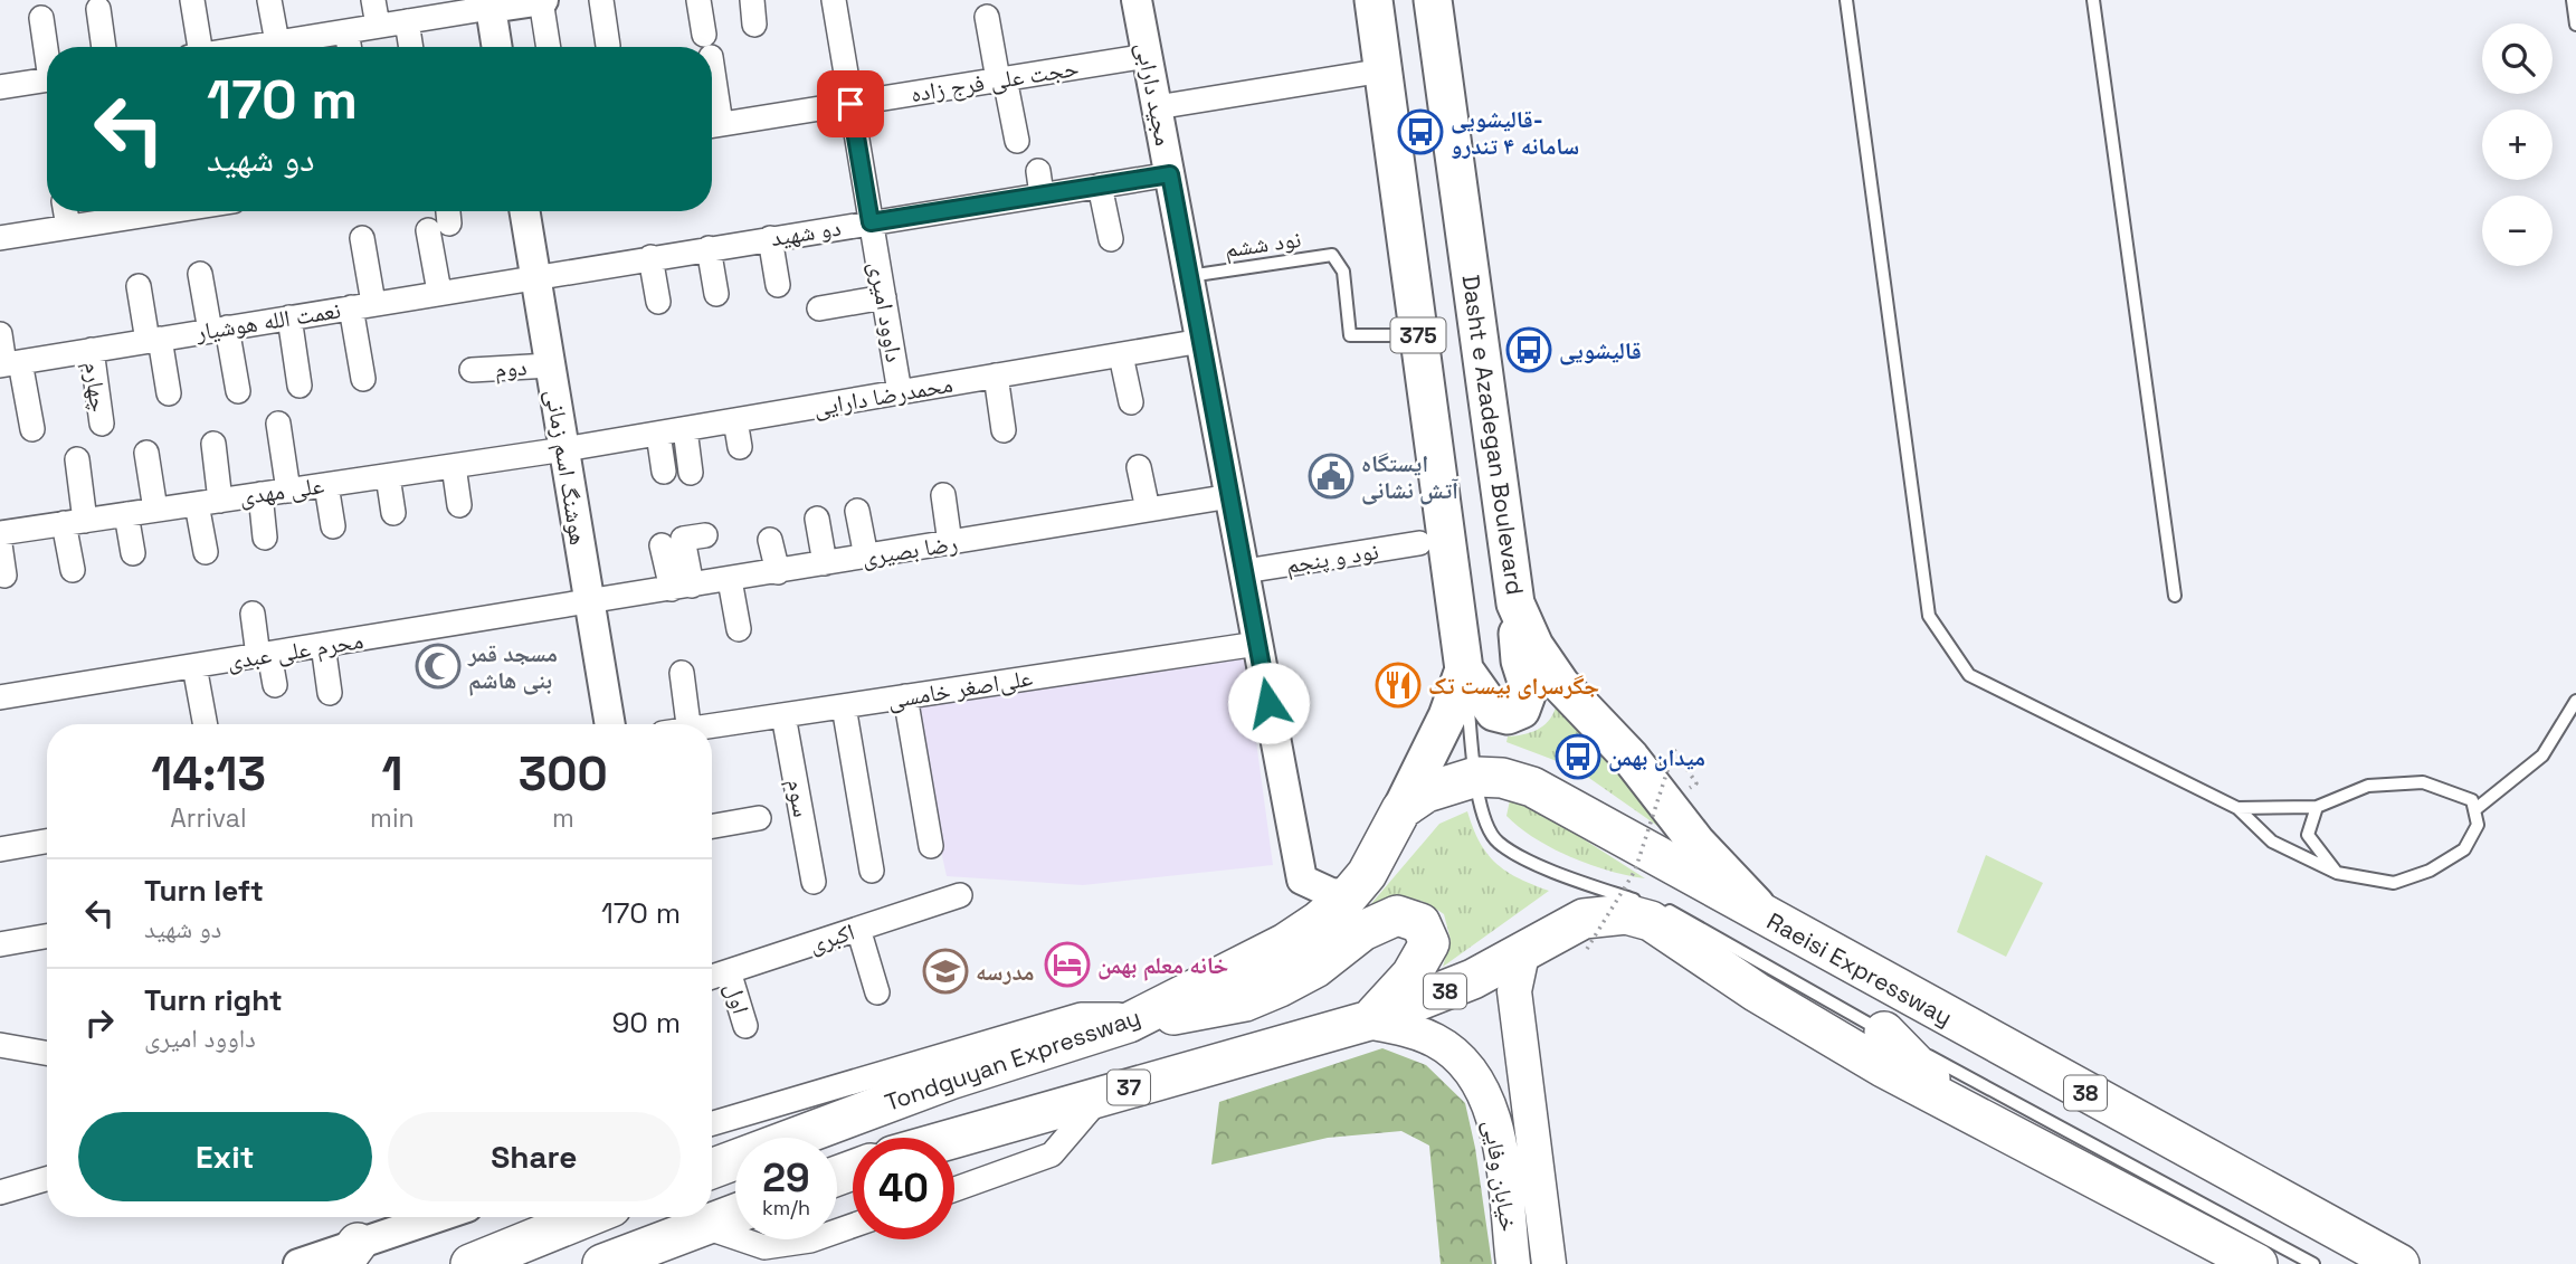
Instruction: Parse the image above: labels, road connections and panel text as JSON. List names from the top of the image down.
{
  "streets": {
    "highway": [
      "Raeisi Expressway",
      "38",
      "Tondguyan Expressway",
      "37"
    ],
    "main road": ["375", "Dasht e Azadegan Boulevard", "خیابان وفایی"],
    "street": [
      "حجت علی فرج زاده",
      "مجید دارابی",
      "دو شهید",
      "داوود امیری",
      "نعمت الله هوشیار",
      "دوم",
      "چهارم",
      "محمدرضا دارایی",
      "هوشنگ اسم زمانی",
      "علی مهدی",
      "رضا بصیری",
      "نود و پنجم",
      "محرم علی عبدی",
      "علی‌اصغر خامسی",
      "سوم",
      "اکبری",
      "اول"
    ],
    "lane": ["نود ششم"]
  },
  "crossings": [
    ["حجت علی فرج زاده", "مجید دارابی"],
    ["حجت علی فرج زاده", "داوود امیری"],
    ["مجید دارابی", "دو شهید"],
    ["مجید دارابی", "نود ششم"],
    ["مجید دارابی", "محمدرضا دارایی"],
    ["مجید دارابی", "رضا بصیری"],
    ["مجید دارابی", "نود و پنجم"],
    ["مجید دارابی", "علی‌اصغر خامسی"],
    ["مجید دارابی", "Tondguyan Expressway"],
    ["دو شهید", "داوود امیری"],
    ["دو شهید", "نعمت الله هوشیار"],
    ["دو شهید", "هوشنگ اسم زمانی"],
    ["نود ششم", "375"],
    ["داوود امیری", "محمدرضا دارایی"],
    ["نعمت الله هوشیار", "چهارم"],
    ["نعمت الله هوشیار", "هوشنگ اسم زمانی"],
    ["375", "Raeisi Expressway"],
    ["دوم", "هوشنگ اسم زمانی"],
    ["محمدرضا دارایی", "هوشنگ اسم زمانی"],
    ["محمدرضا دارایی", "علی مهدی"],
    ["Dasht e Azadegan Boulevard", "Raeisi Expressway"],
    ["هوشنگ اسم زمانی", "علی مهدی"],
    ["هوشنگ اسم زمانی", "رضا بصیری"],
    ["هوشنگ اسم زمانی", "محرم علی عبدی"],
    ["رضا بصیری", "محرم علی عبدی"],
    ["علی‌اصغر خامسی", "سوم"],
    ["اکبری", "اول"],
    ["38", "37"],
    ["38", "خیابان وفایی"],
    ["37", "خیابان وفایی"]
  ],
  "places": {
    "bus stop": ["قالیشویی- سامانه ۴ تندرو", "قالیشویی", "میدان بهمن"],
    "public building": ["ایستگاه آتش نشانی"],
    "mosque": ["مسجد قمر بنی هاشم"],
    "restaurant": ["جگرسرای بیست تک"],
    "hotel": ["خانه معلم بهمن"],
    "school or university": ["مدرسه"]
  },
  "page": {
    "map_buttons": ["+", "−"],
    "turn": ["170 m", "دو شهید"],
    "eta": [
      "14:13",
      "Arrival",
      "1",
      "min",
      "300",
      "m"
    ],
    "list": [
      {
        "name": "Turn left",
        "note": "دو شهید",
        "value": "170 m"
      },
      {
        "name": "Turn right",
        "note": "داوود امیری",
        "value": "90 m"
      }
    ],
    "buttons": ["Exit", "Share"],
    "speed": "29 km/h",
    "limit": "40"
  }
}
